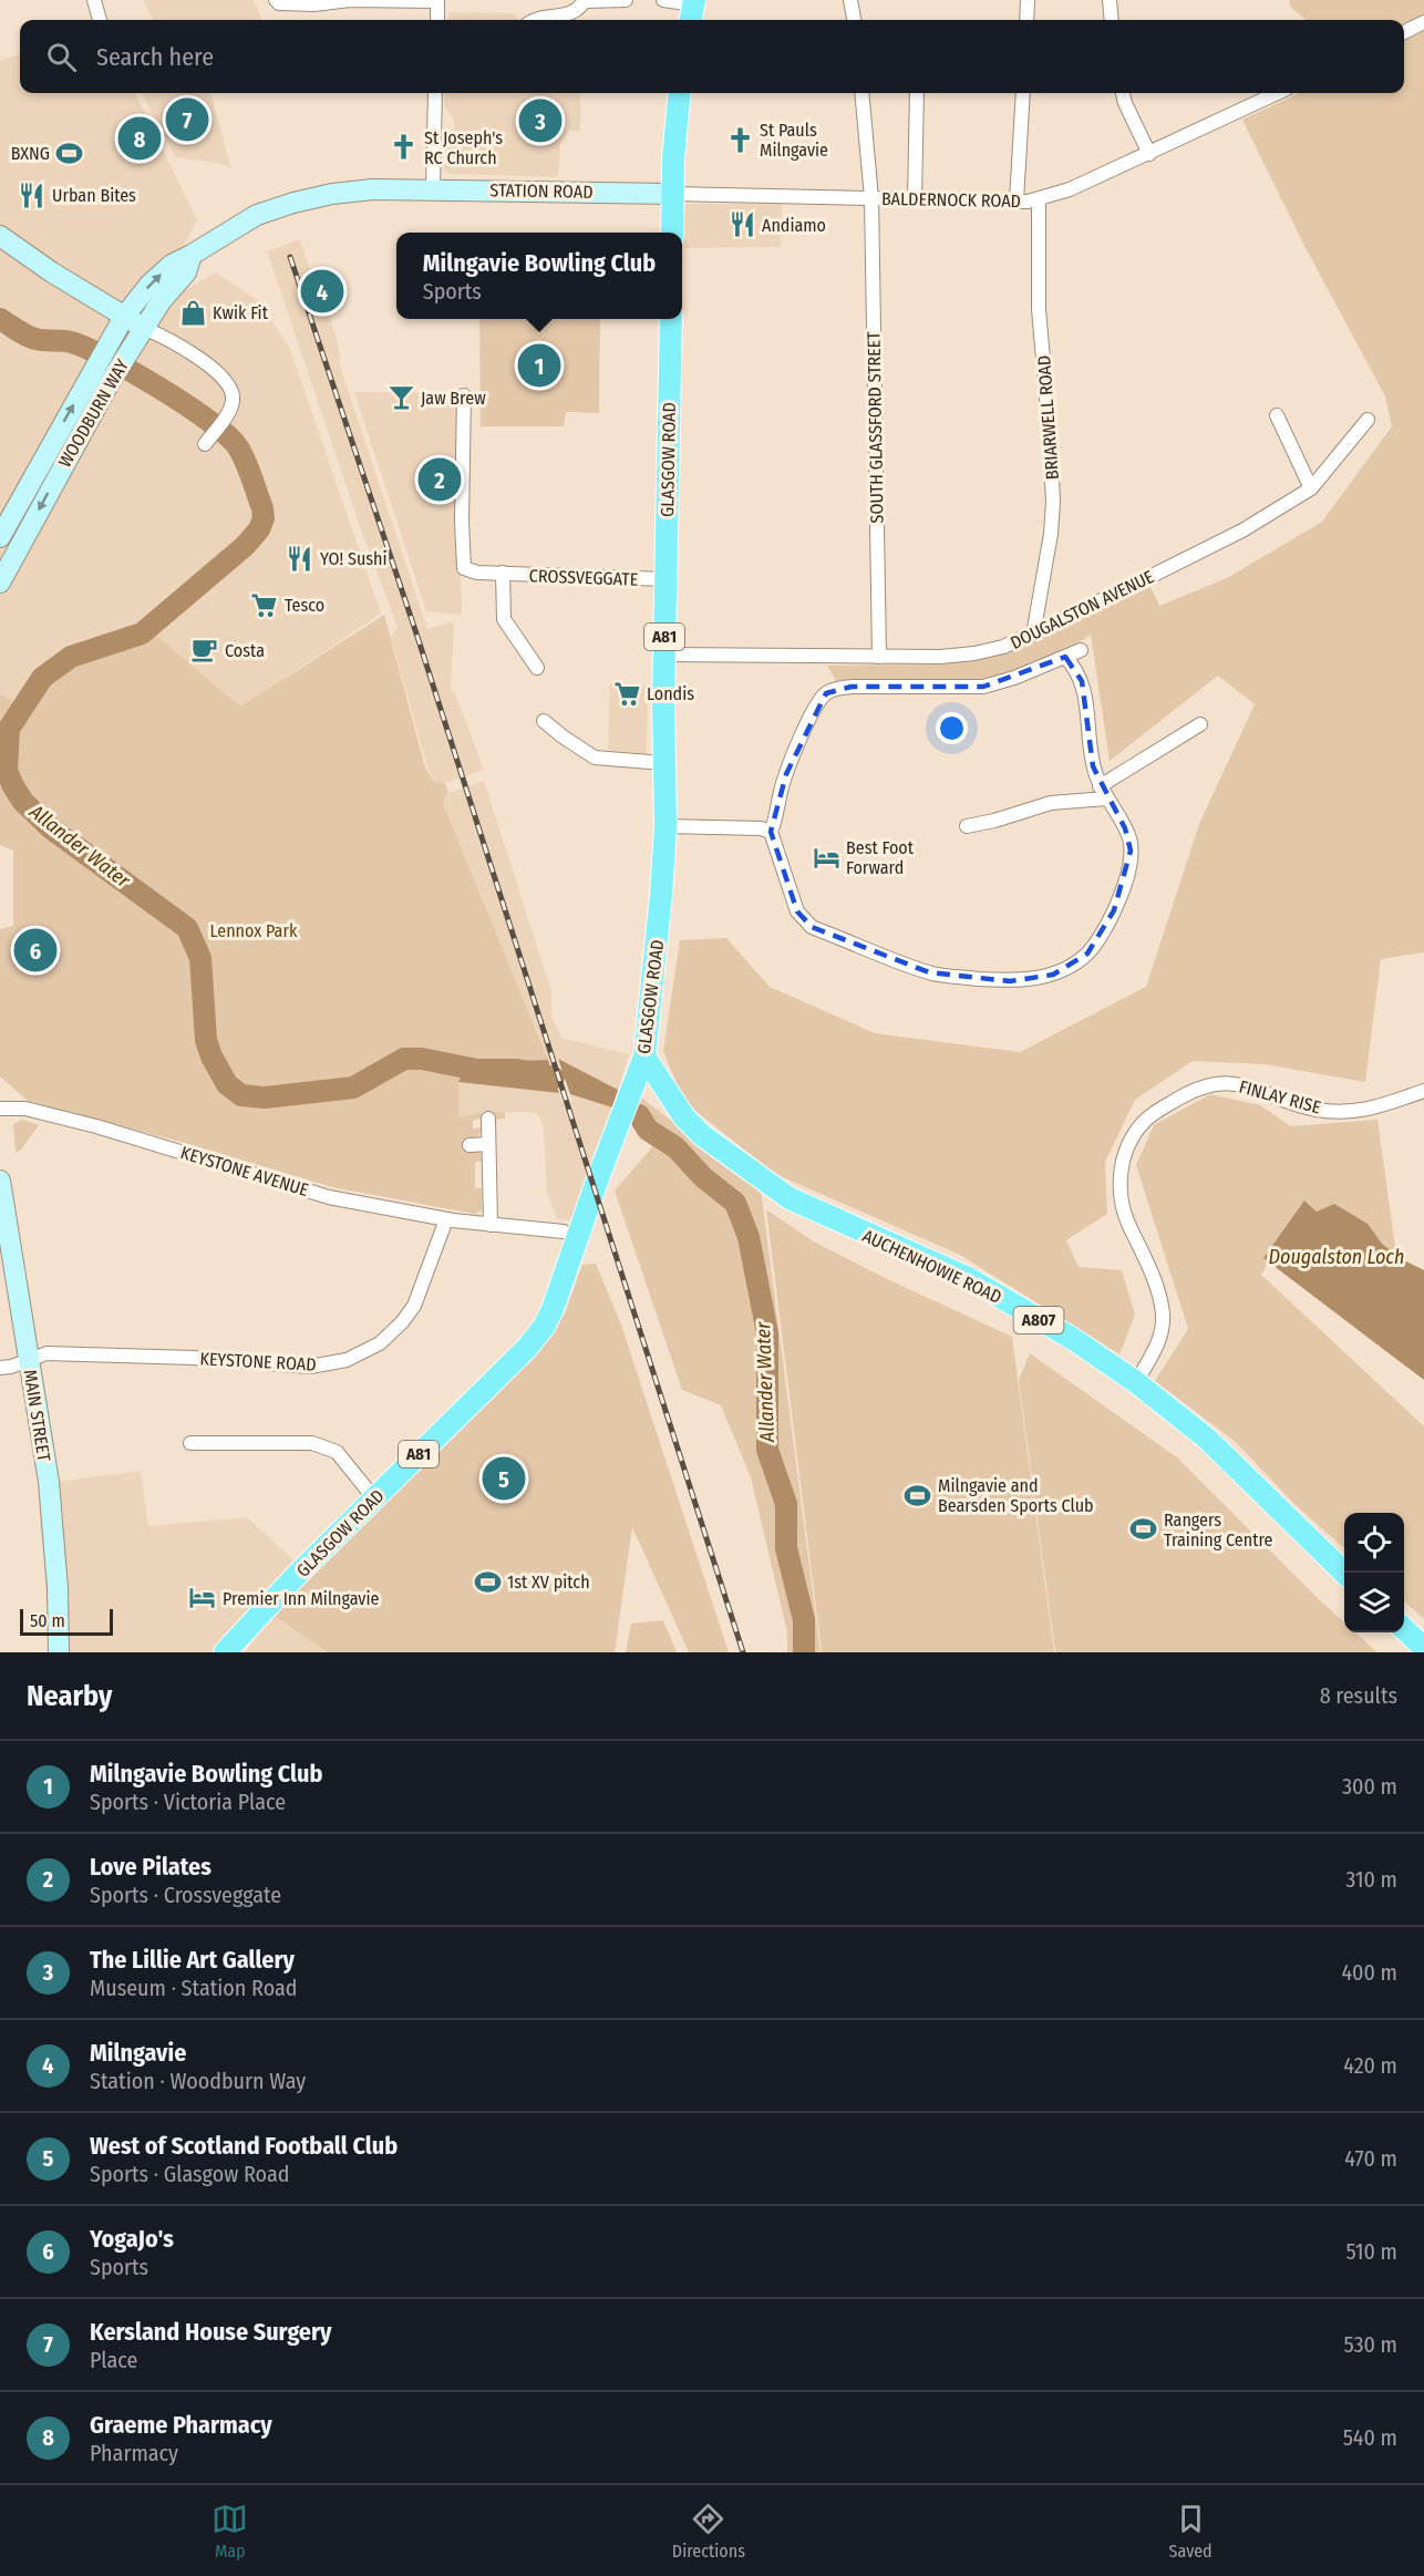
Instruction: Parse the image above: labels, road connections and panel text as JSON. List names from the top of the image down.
{
  "streets": {
    "main road": [
      "STATION ROAD",
      "WOODBURN WAY",
      "GLASGOW ROAD",
      "A81",
      "AUCHENHOWIE ROAD",
      "A807",
      "MAIN STREET"
    ],
    "street": [
      "BALDERNOCK ROAD",
      "BRIARWELL ROAD",
      "SOUTH GLASSFORD STREET",
      "CROSSVEGGATE",
      "DOUGALSTON AVENUE",
      "FINLAY RISE",
      "KEYSTONE AVENUE",
      "KEYSTONE ROAD"
    ]
  },
  "crossings": [
    ["STATION ROAD", "BALDERNOCK ROAD"],
    ["STATION ROAD", "WOODBURN WAY"],
    ["BALDERNOCK ROAD", "BRIARWELL ROAD"],
    ["BALDERNOCK ROAD", "SOUTH GLASSFORD STREET"],
    ["BRIARWELL ROAD", "DOUGALSTON AVENUE"],
    ["SOUTH GLASSFORD STREET", "DOUGALSTON AVENUE"],
    ["GLASGOW ROAD", "CROSSVEGGATE"],
    ["GLASGOW ROAD", "DOUGALSTON AVENUE"],
    ["GLASGOW ROAD", "AUCHENHOWIE ROAD"],
    ["FINLAY RISE", "AUCHENHOWIE ROAD"],
    ["KEYSTONE AVENUE", "KEYSTONE ROAD"],
    ["KEYSTONE ROAD", "MAIN STREET"]
  ],
  "water": ["Allander Water", "Dougalston Loch"],
  "parks": ["Lennox Park"],
  "places": {
    "church": ["St Pauls Milngavie", "St Joseph's RC Church"],
    "sports": [
      "BXNG",
      "Milngavie and Bearsden Sports Club",
      "Rangers Training Centre",
      "1st XV pitch"
    ],
    "restaurant": ["Urban Bites", "Andiamo", "YO! Sushi"],
    "shop": ["Kwik Fit"],
    "bar": ["Jaw Brew"],
    "supermarket": ["Tesco", "Londis"],
    "cafe": ["Costa"],
    "hotel": ["Best Foot Forward", "Premier Inn Milngavie"]
  },
  "scale_bar": "50 m",
  "page": {
    "search": "Search here",
    "pins": [
      "7",
      "3",
      "8",
      "4",
      "1",
      "2",
      "6",
      "5"
    ],
    "popup": ["Milngavie Bowling Club", "Sports"],
    "scale": "50 m",
    "heading": ["Nearby", "8 results"],
    "list": [
      {
        "mark": "1",
        "name": "Milngavie Bowling Club",
        "note": "Sports · Victoria Place",
        "value": "300 m"
      },
      {
        "mark": "2",
        "name": "Love Pilates",
        "note": "Sports · Crossveggate",
        "value": "310 m"
      },
      {
        "mark": "3",
        "name": "The Lillie Art Gallery",
        "note": "Museum · Station Road",
        "value": "400 m"
      },
      {
        "mark": "4",
        "name": "Milngavie",
        "note": "Station · Woodburn Way",
        "value": "420 m"
      },
      {
        "mark": "5",
        "name": "West of Scotland Football Club",
        "note": "Sports · Glasgow Road",
        "value": "470 m"
      },
      {
        "mark": "6",
        "name": "YogaJo's",
        "note": "Sports",
        "value": "510 m"
      },
      {
        "mark": "7",
        "name": "Kersland House Surgery",
        "note": "Place",
        "value": "530 m"
      },
      {
        "mark": "8",
        "name": "Graeme Pharmacy",
        "note": "Pharmacy",
        "value": "540 m"
      }
    ],
    "nav": ["Map", "Directions", "Saved"]
  }
}
